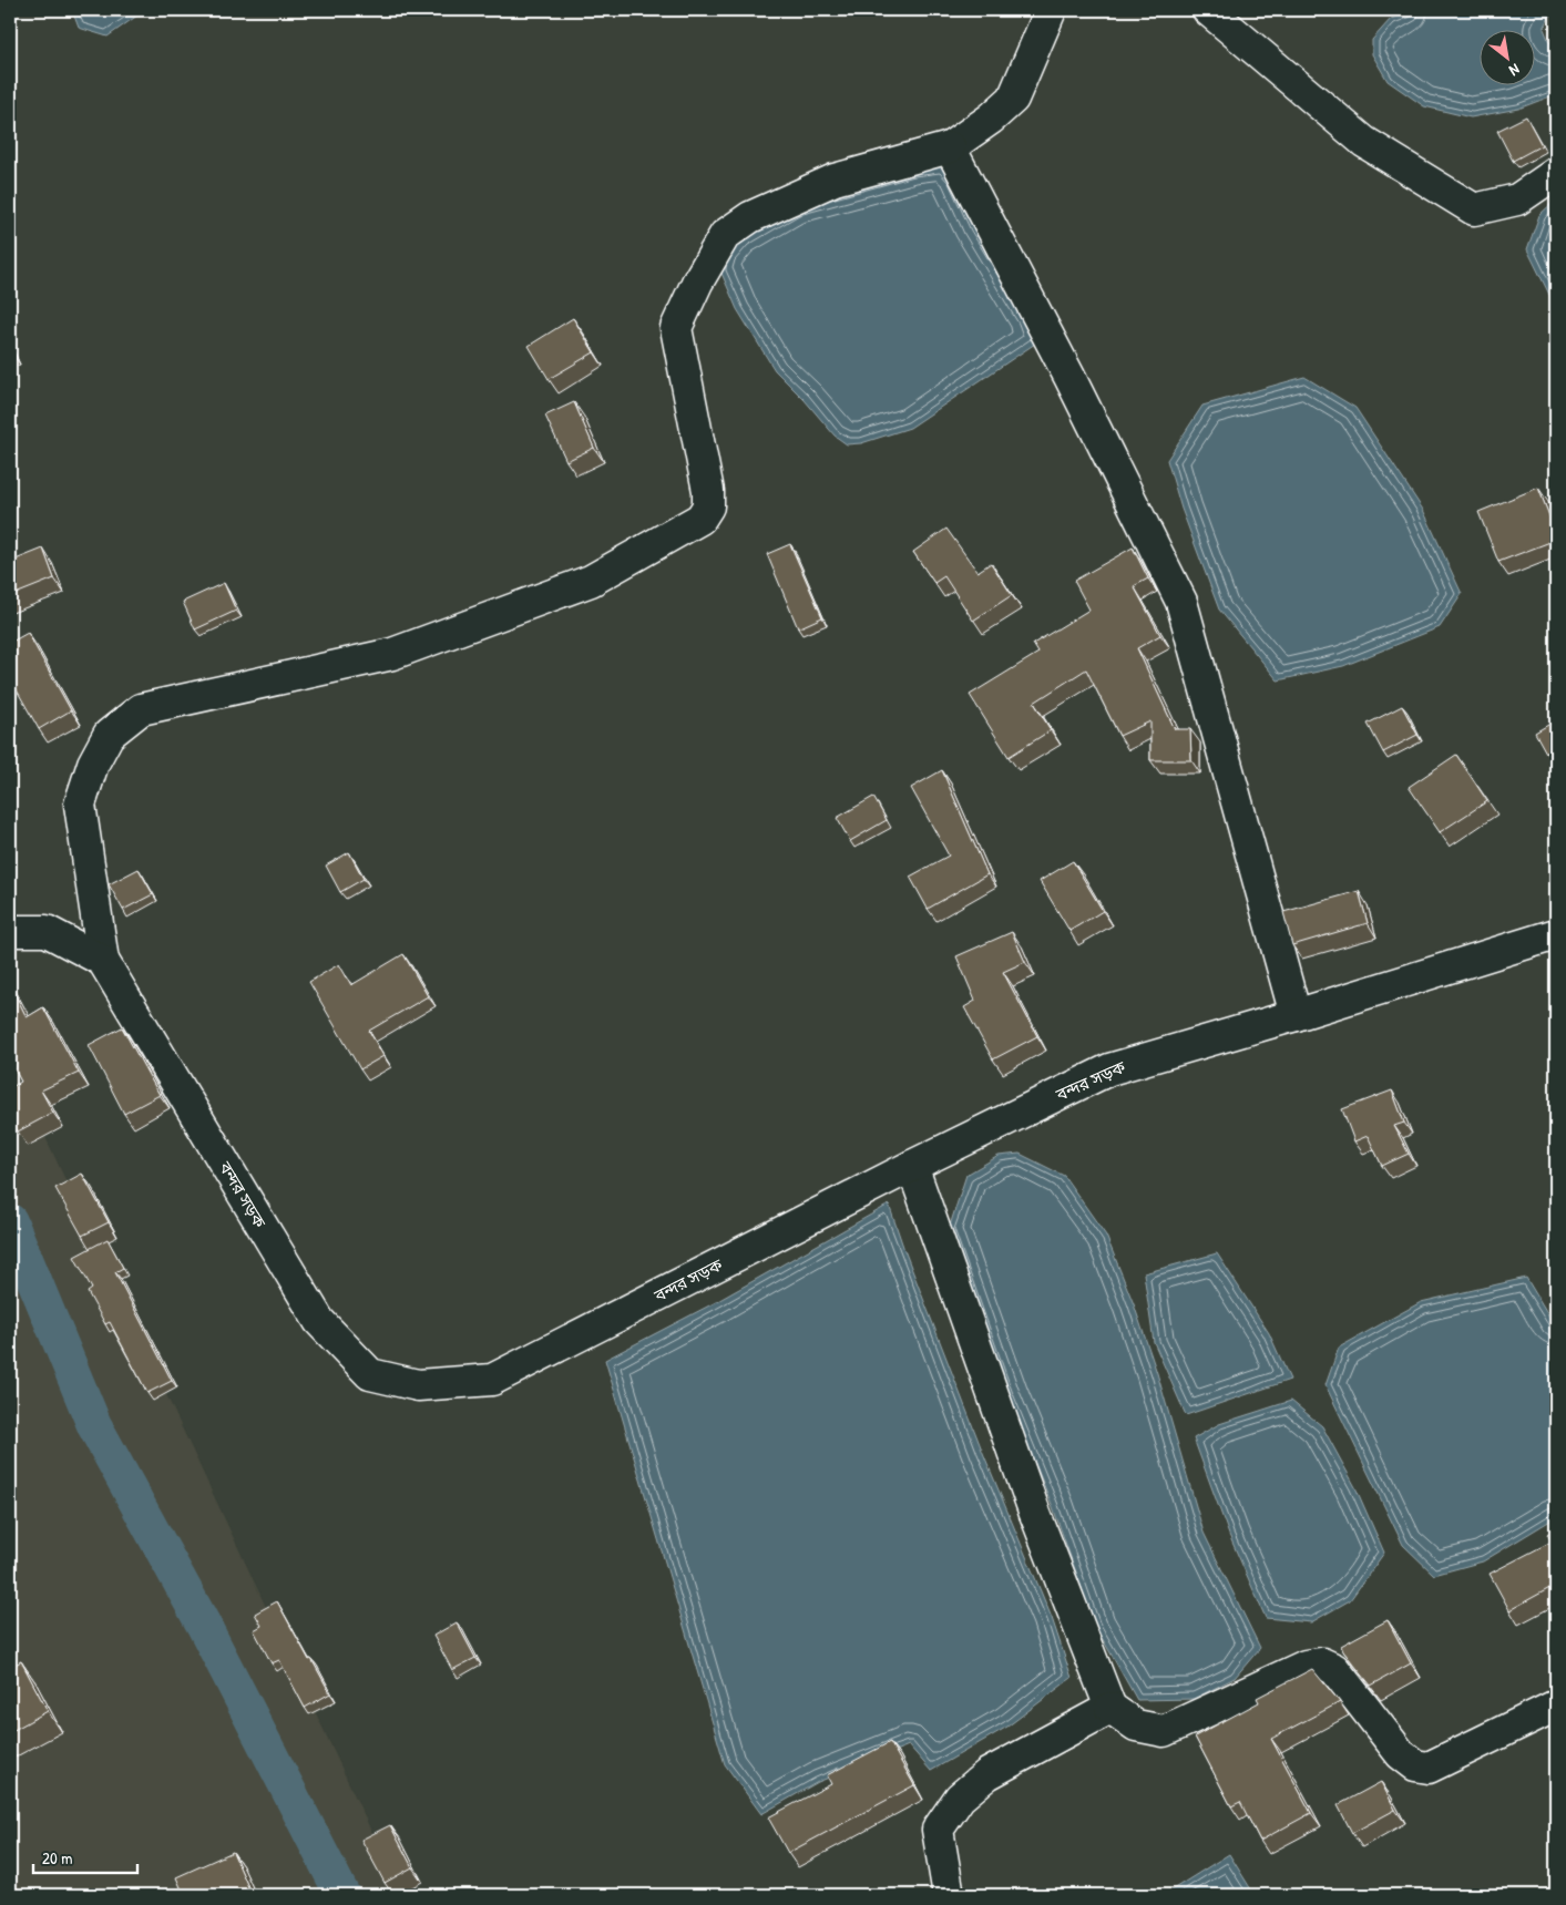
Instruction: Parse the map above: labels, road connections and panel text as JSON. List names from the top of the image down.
{
  "streets": {
    "main road": ["বন্দর সড়ক"]
  },
  "scale_bar": "20 m",
  "north": "bottom right"
}
